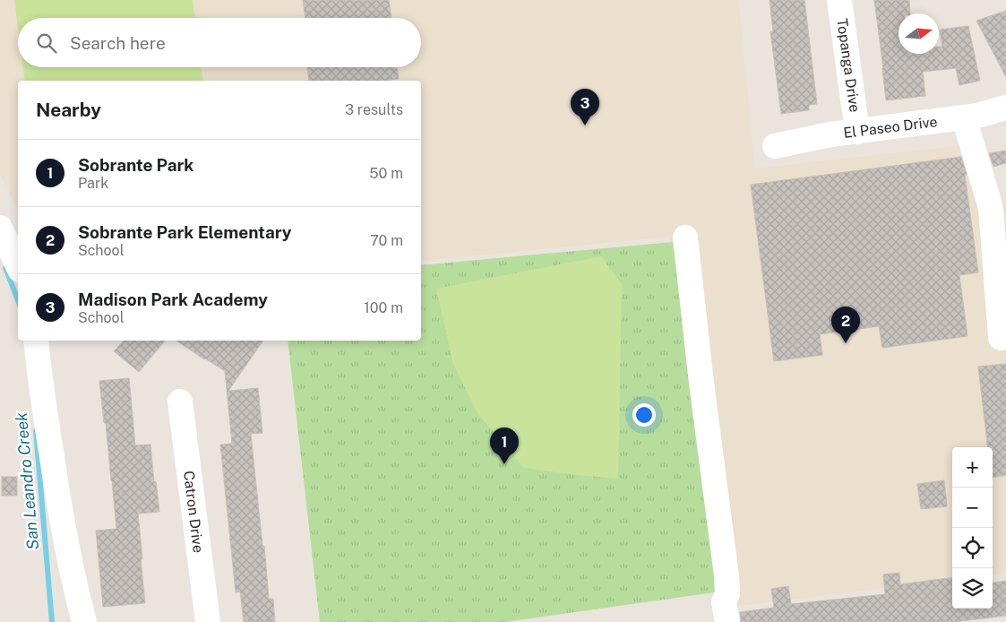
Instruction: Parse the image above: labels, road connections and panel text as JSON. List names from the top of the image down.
{
  "streets": {
    "street": ["Topanga Drive", "El Paseo Drive", "Catron Drive"]
  },
  "crossings": [
    ["Topanga Drive", "El Paseo Drive"]
  ],
  "water": ["San Leandro Creek"],
  "north": "right",
  "page": {
    "search": "Search here",
    "heading": ["Nearby", "3 results"],
    "pins": ["3", "2", "1"],
    "list": [
      {
        "mark": "1",
        "name": "Sobrante Park",
        "note": "Park",
        "value": "50 m"
      },
      {
        "mark": "2",
        "name": "Sobrante Park Elementary",
        "note": "School",
        "value": "70 m"
      },
      {
        "mark": "3",
        "name": "Madison Park Academy",
        "note": "School",
        "value": "100 m"
      }
    ],
    "map_buttons": ["+", "−"]
  }
}
